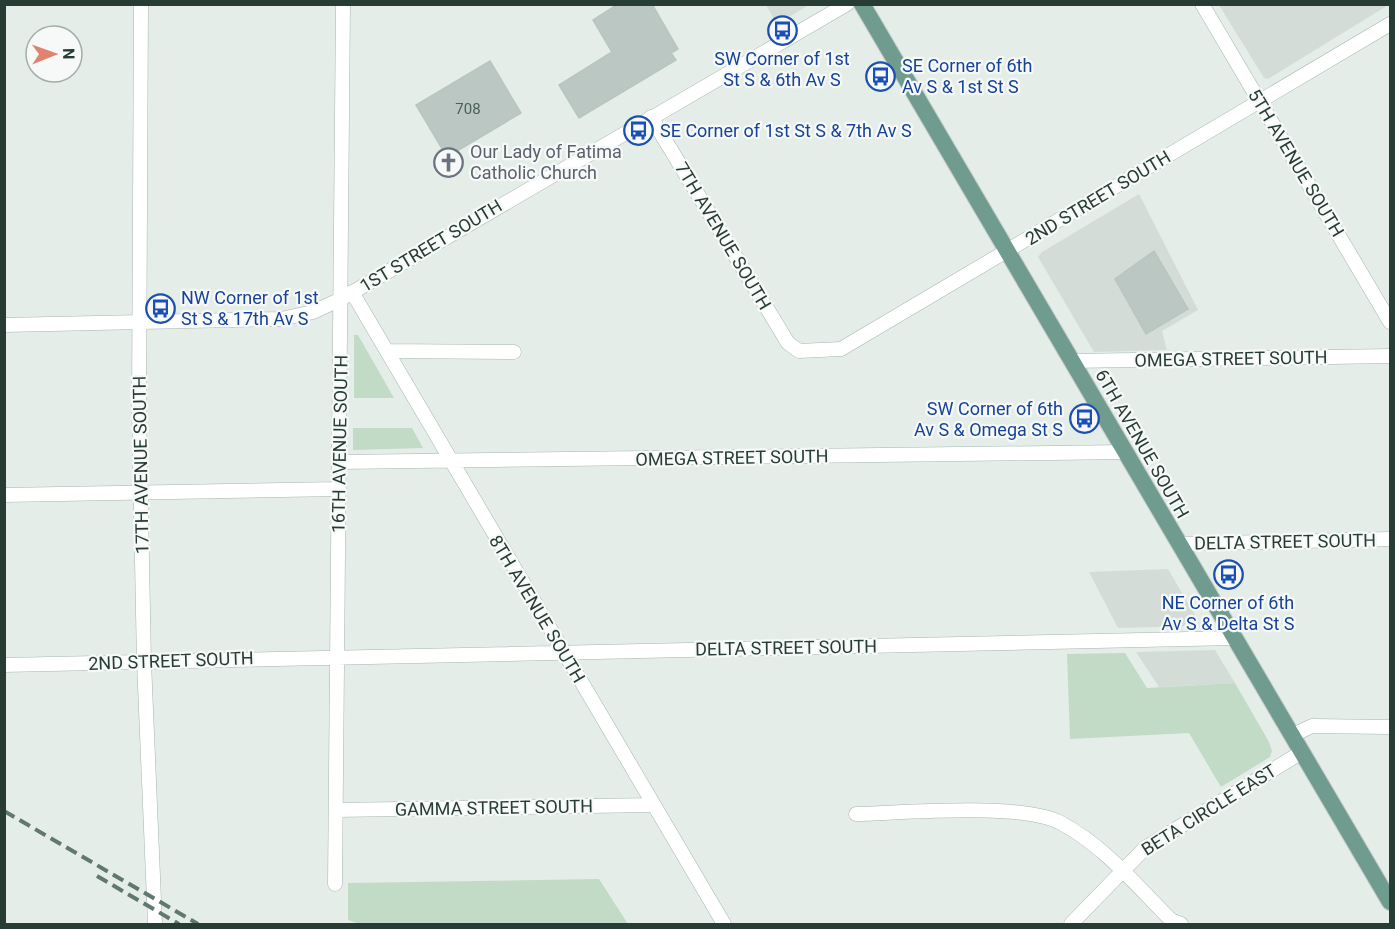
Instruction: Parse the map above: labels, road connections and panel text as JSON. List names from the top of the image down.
{
  "streets": {
    "main road": ["6TH AVENUE SOUTH"],
    "street": [
      "5TH AVENUE SOUTH",
      "2ND STREET SOUTH",
      "7TH AVENUE SOUTH",
      "1ST STREET SOUTH",
      "OMEGA STREET SOUTH",
      "16TH AVENUE SOUTH",
      "17TH AVENUE SOUTH",
      "DELTA STREET SOUTH",
      "8TH AVENUE SOUTH",
      "GAMMA STREET SOUTH",
      "BETA CIRCLE EAST"
    ]
  },
  "crossings": [
    ["5TH AVENUE SOUTH", "2ND STREET SOUTH"],
    ["2ND STREET SOUTH", "7TH AVENUE SOUTH"],
    ["2ND STREET SOUTH", "16TH AVENUE SOUTH"],
    ["2ND STREET SOUTH", "6TH AVENUE SOUTH"],
    ["2ND STREET SOUTH", "17TH AVENUE SOUTH"],
    ["2ND STREET SOUTH", "DELTA STREET SOUTH"],
    ["7TH AVENUE SOUTH", "1ST STREET SOUTH"],
    ["1ST STREET SOUTH", "16TH AVENUE SOUTH"],
    ["1ST STREET SOUTH", "17TH AVENUE SOUTH"],
    ["1ST STREET SOUTH", "8TH AVENUE SOUTH"],
    ["OMEGA STREET SOUTH", "16TH AVENUE SOUTH"],
    ["OMEGA STREET SOUTH", "6TH AVENUE SOUTH"],
    ["OMEGA STREET SOUTH", "8TH AVENUE SOUTH"],
    ["16TH AVENUE SOUTH", "DELTA STREET SOUTH"],
    ["16TH AVENUE SOUTH", "8TH AVENUE SOUTH"],
    ["16TH AVENUE SOUTH", "GAMMA STREET SOUTH"],
    ["6TH AVENUE SOUTH", "DELTA STREET SOUTH"],
    ["6TH AVENUE SOUTH", "BETA CIRCLE EAST"],
    ["DELTA STREET SOUTH", "8TH AVENUE SOUTH"],
    ["8TH AVENUE SOUTH", "GAMMA STREET SOUTH"]
  ],
  "places": {
    "bus stop": [
      "SW Corner of 1st St S & 6th Av S",
      "SE Corner of 6th Av S & 1st St S",
      "SE Corner of 1st St S & 7th Av S",
      "NW Corner of 1st St S & 17th Av S",
      "SW Corner of 6th Av S & Omega St S",
      "NE Corner of 6th Av S & Delta St S"
    ],
    "church": ["Our Lady of Fatima Catholic Church"]
  },
  "house_numbers": ["708"],
  "north": "right"
}
